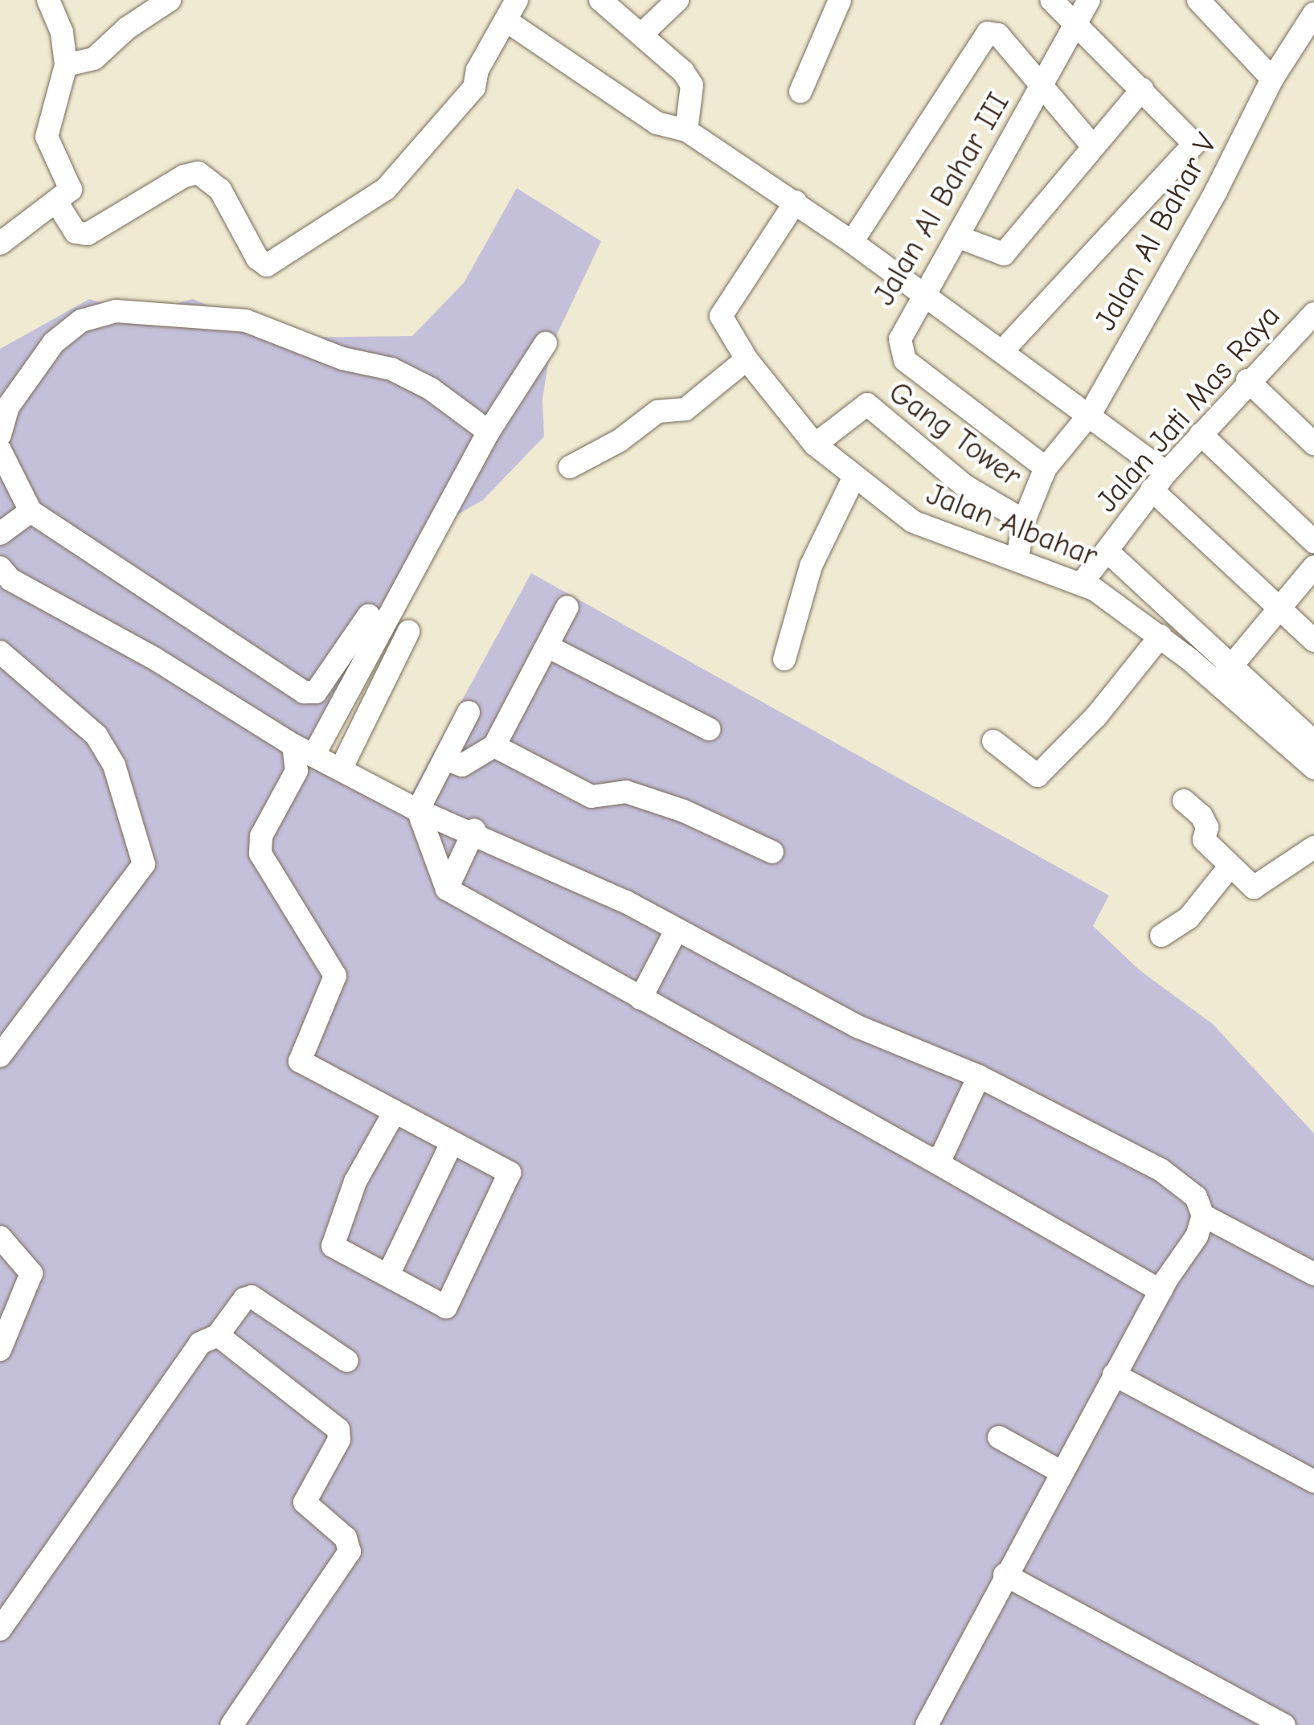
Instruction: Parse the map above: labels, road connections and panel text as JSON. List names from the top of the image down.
{
  "streets": {
    "street": [
      "Jalan Al Bahar III",
      "Jalan Al Bahar V",
      "Jalan Jati Mas Raya",
      "Gang Tower",
      "Jalan Albahar"
    ]
  },
  "crossings": [
    ["Jalan Al Bahar III", "Jalan Al Bahar V"],
    ["Jalan Al Bahar V", "Gang Tower"],
    ["Jalan Al Bahar V", "Jalan Albahar"],
    ["Jalan Jati Mas Raya", "Jalan Albahar"],
    ["Gang Tower", "Jalan Albahar"]
  ]
}
